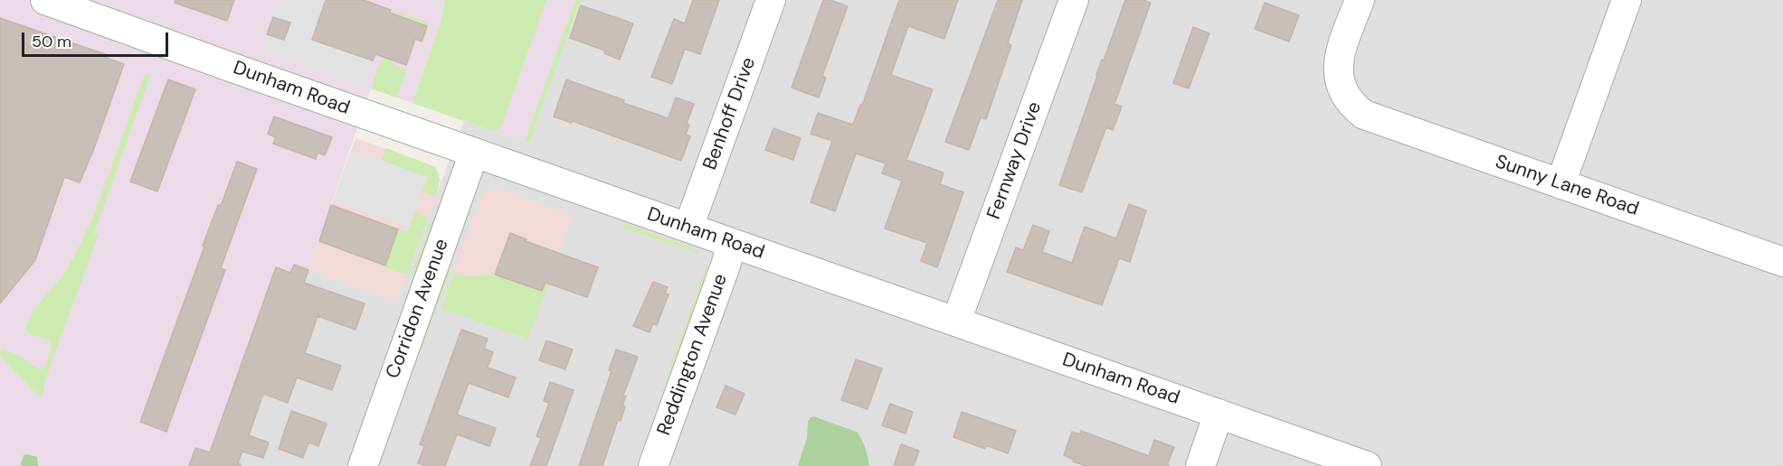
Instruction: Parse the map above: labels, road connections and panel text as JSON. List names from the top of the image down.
{
  "streets": {
    "street": [
      "Dunham Road",
      "Benhoff Drive",
      "Fernway Drive",
      "Sunny Lane Road",
      "Corridon Avenue",
      "Reddington Avenue"
    ]
  },
  "crossings": [
    ["Dunham Road", "Benhoff Drive"],
    ["Dunham Road", "Fernway Drive"],
    ["Dunham Road", "Corridon Avenue"],
    ["Dunham Road", "Reddington Avenue"]
  ],
  "scale_bar": "50 m"
}
